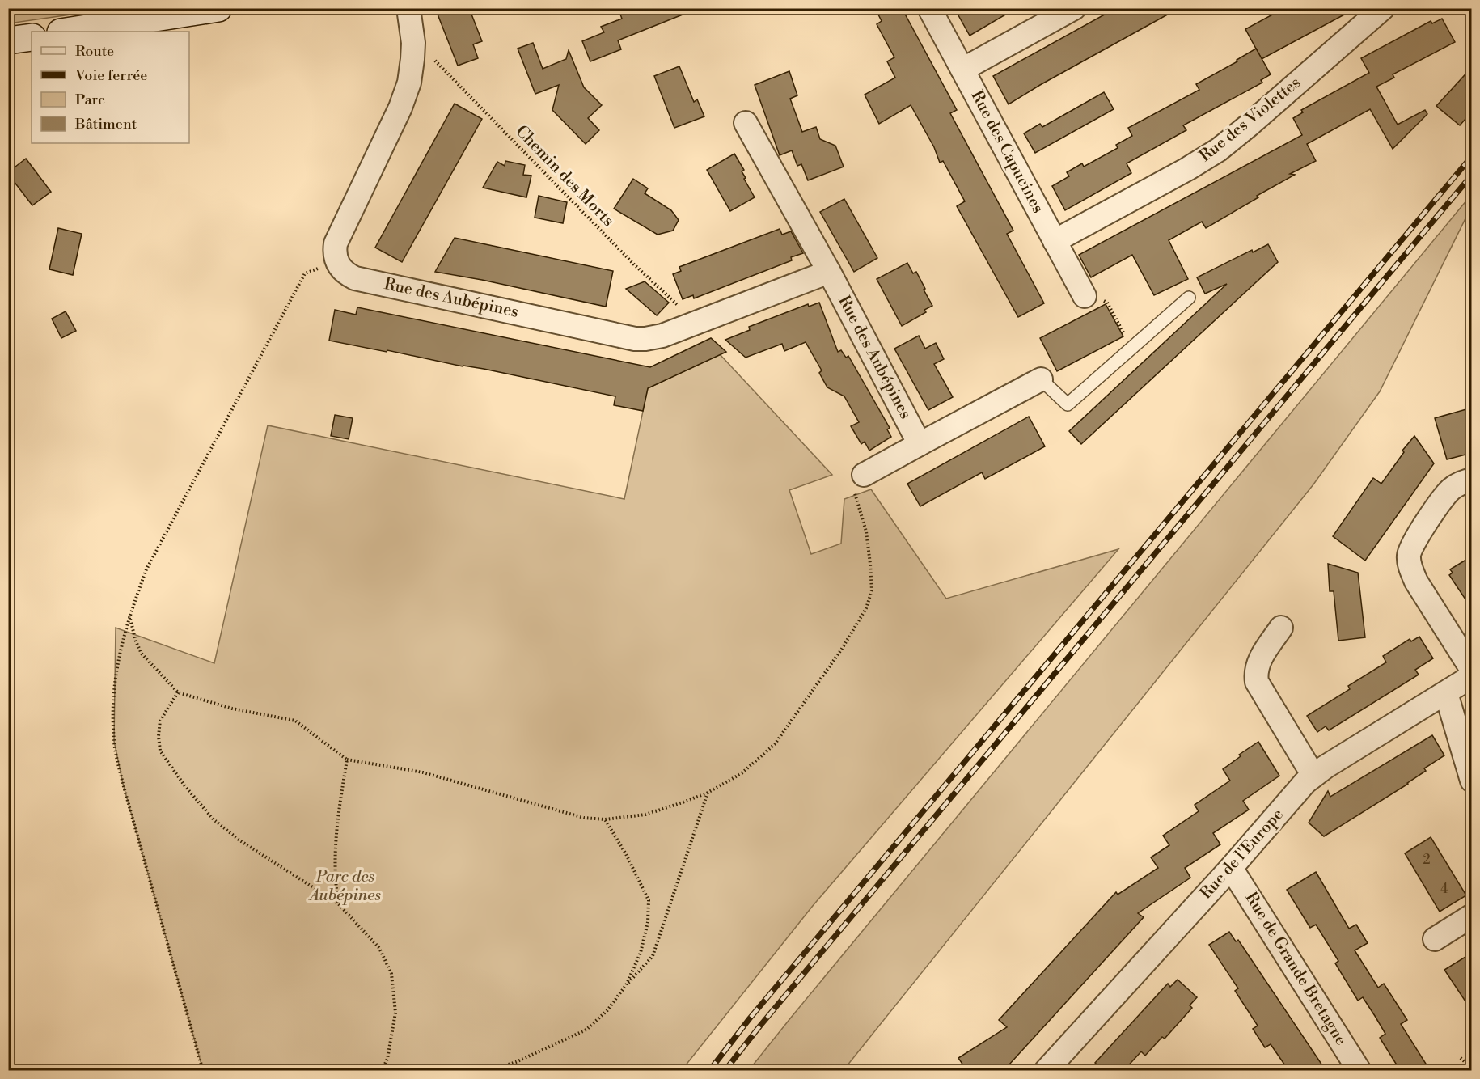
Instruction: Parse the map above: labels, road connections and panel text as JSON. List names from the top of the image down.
{
  "streets": {
    "street": [
      "Rue des Violettes",
      "Rue des Capucines",
      "Rue des Aubépines",
      "Rue de l'Europe",
      "Rue de Grande Bretagne"
    ],
    "path": ["Chemin des Morts"]
  },
  "crossings": [
    ["Rue des Violettes", "Rue des Capucines"],
    ["Chemin des Morts", "Rue des Aubépines"],
    ["Rue de l'Europe", "Rue de Grande Bretagne"]
  ],
  "parks": ["Parc des Aubépines"],
  "house_numbers": ["2", "4"],
  "legend": [
    "Route",
    "Voie ferrée",
    "Parc",
    "Bâtiment"
  ]
}
